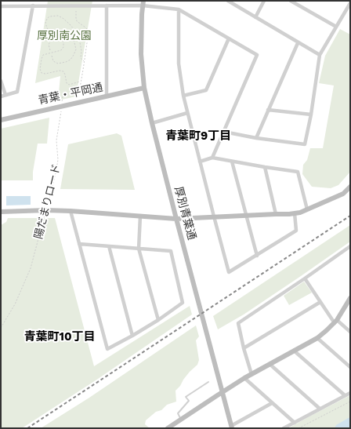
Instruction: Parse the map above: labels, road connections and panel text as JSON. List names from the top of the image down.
{
  "streets": {
    "street": ["青葉・平岡通", "厚別青葉通"],
    "path": ["陽だまりロード"]
  },
  "crossings": [
    ["青葉・平岡通", "陽だまりロード"],
    ["青葉・平岡通", "厚別青葉通"]
  ],
  "districts": ["青葉町9丁目", "青葉町10丁目"],
  "parks": ["厚別南公園"]
}
